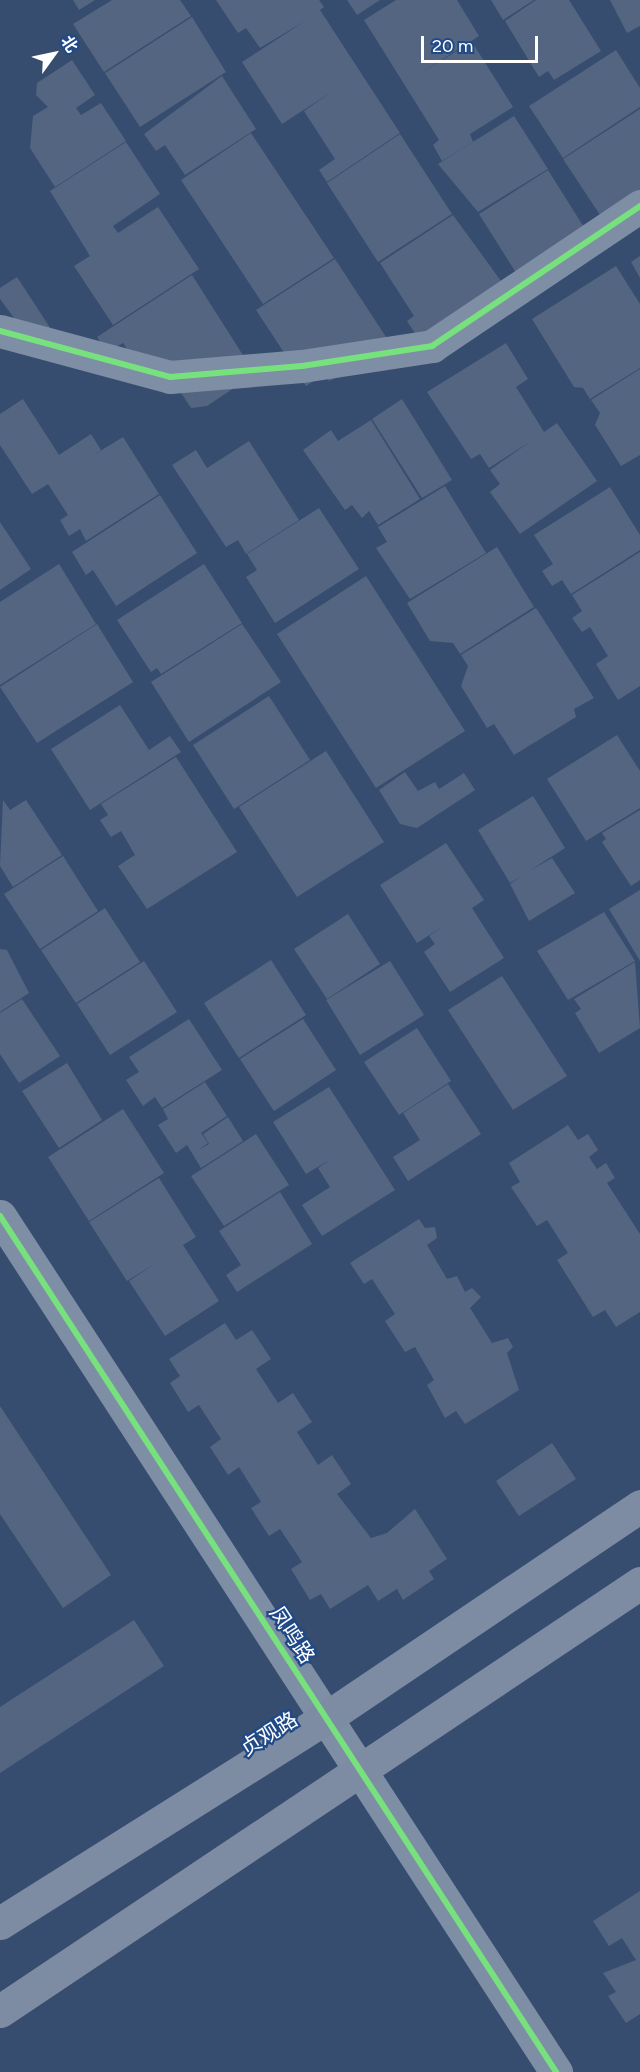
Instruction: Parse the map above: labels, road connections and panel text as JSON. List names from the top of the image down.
{
  "streets": {
    "main road": ["贞观路"],
    "street": ["凤鸣路"]
  },
  "crossings": [
    ["凤鸣路", "贞观路"]
  ],
  "scale_bar": "20 m",
  "north": "top right"
}
